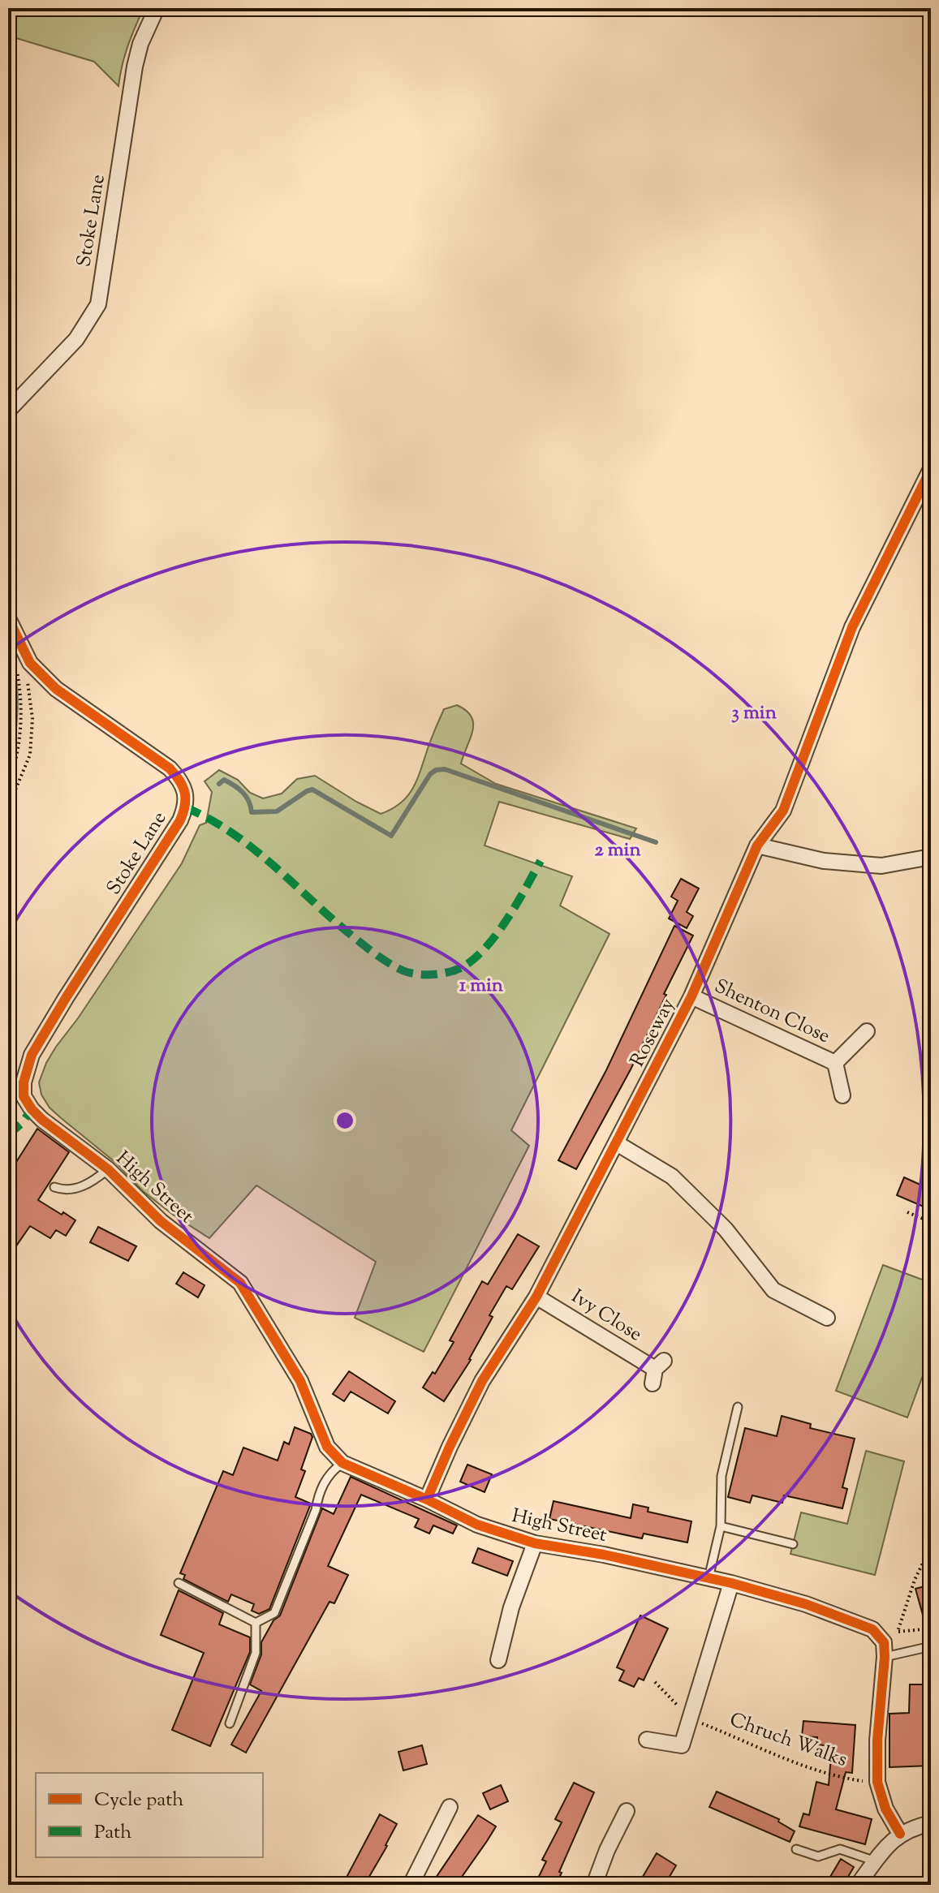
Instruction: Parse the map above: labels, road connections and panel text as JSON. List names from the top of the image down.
{
  "streets": {
    "street": [
      "Stoke Lane",
      "Shenton Close",
      "Roseway",
      "High Street",
      "Ivy Close"
    ],
    "path": ["Chruch Walks"]
  },
  "crossings": [
    ["Stoke Lane", "High Street"],
    ["Shenton Close", "Roseway"],
    ["Roseway", "High Street"],
    ["Roseway", "Ivy Close"],
    ["High Street", "Chruch Walks"]
  ],
  "legend": ["Cycle path", "Path"],
  "rings": ["3 min", "2 min", "1 min"]
}
